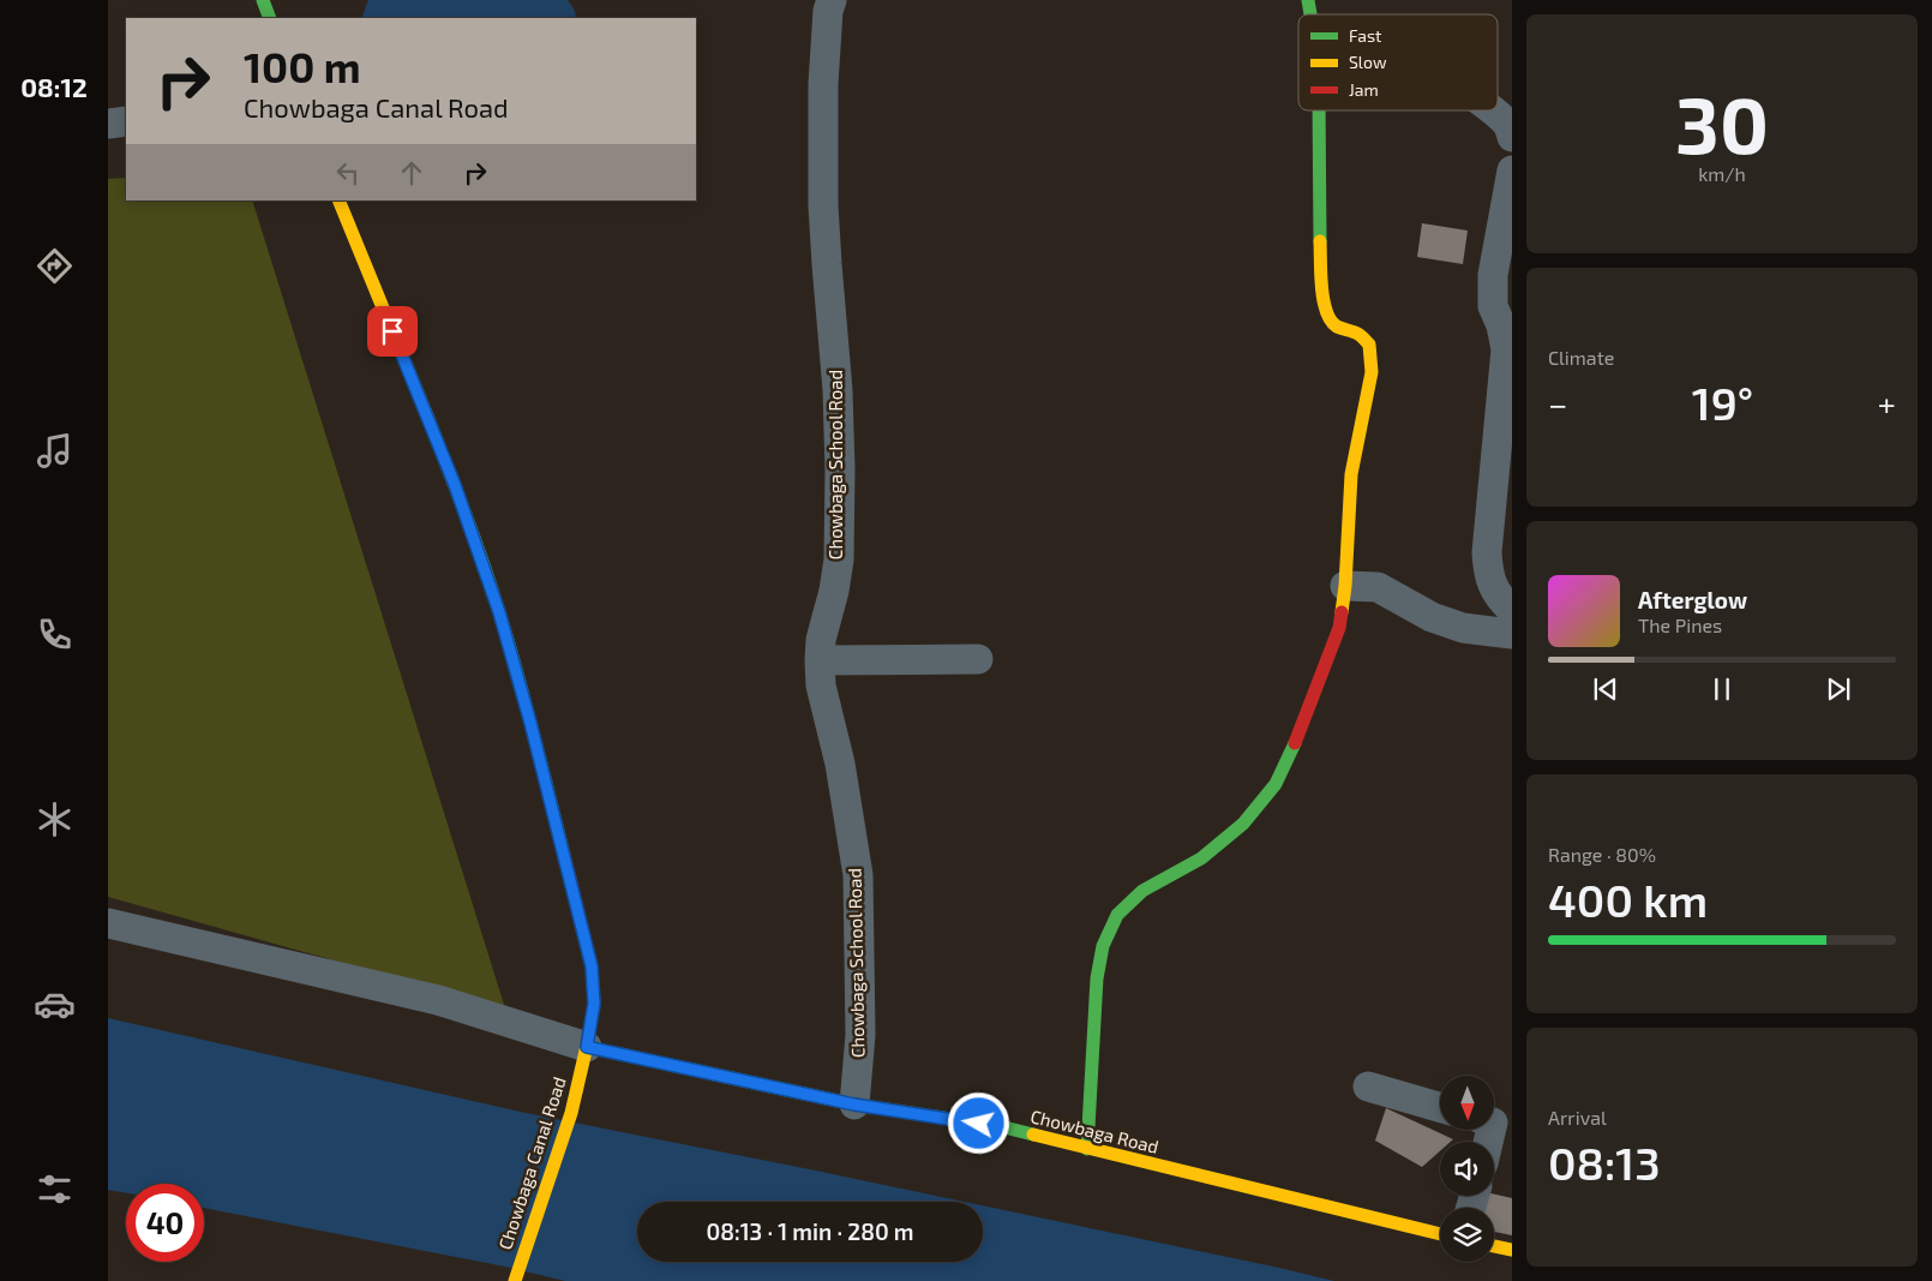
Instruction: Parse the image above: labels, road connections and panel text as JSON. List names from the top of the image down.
{
  "streets": {
    "street": ["Chowbaga School Road", "Chowbaga Road", "Chowbaga Canal Road"]
  },
  "crossings": [
    ["Chowbaga School Road", "Chowbaga Road"],
    ["Chowbaga Road", "Chowbaga Canal Road"]
  ],
  "legend": ["Fast", "Slow", "Jam"],
  "north": "bottom",
  "page": {
    "tabs": "08:12",
    "tile": [
      ["30", "km/h"],
      "Climate",
      ["Range · 80%", "400 km"],
      ["Arrival", "08:13"]
    ],
    "turn": ["100 m", "Chowbaga Canal Road"],
    "heat": ["−", "19°", "+"],
    "song": ["Afterglow", "The Pines"],
    "limit": "40",
    "trip": "08:13 · 1 min · 280 m"
  }
}
